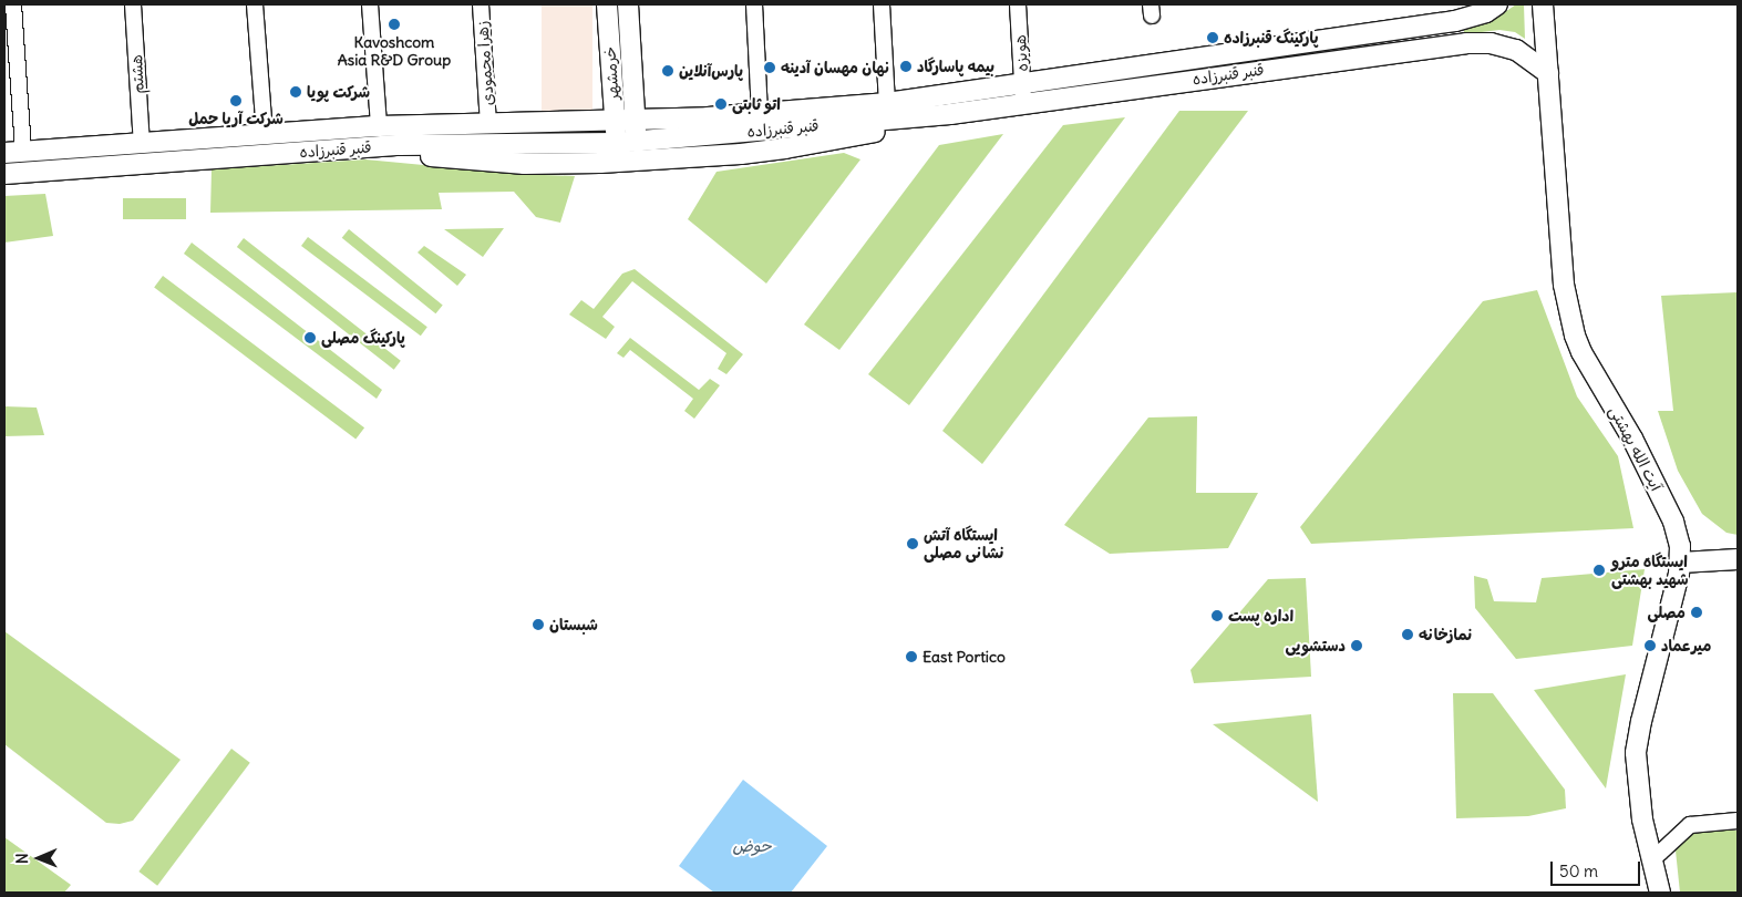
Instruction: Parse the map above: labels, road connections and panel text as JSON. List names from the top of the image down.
{
  "streets": {
    "main road": ["خرمشهر", "قنبر قنبرزاده", "آیت الله بهشتی"],
    "street": ["هویزه", "زهرا محمودی", "هشتم"]
  },
  "crossings": [
    ["هویزه", "قنبر قنبرزاده"],
    ["زهرا محمودی", "قنبر قنبرزاده"],
    ["خرمشهر", "قنبر قنبرزاده"],
    ["هشتم", "قنبر قنبرزاده"],
    ["قنبر قنبرزاده", "آیت الله بهشتی"]
  ],
  "water": ["حوض"],
  "places": [
    "Kavoshcom Asia R&D Group",
    "پارکینگ قنبرزاده",
    "بیمه پاسارگاد",
    "نهان مهسان آدینه",
    "پارس‌آنلاین",
    "شرکت پویا",
    "شرکت آریا حمل",
    "اتو ثابتی",
    "پارکینگ مصلی",
    "ایستگاه آتش نشانی مصلی",
    "ایستگاه مترو شهید بهشتی",
    "مصلی",
    "اداره پست",
    "شبستان",
    "نمازخانه",
    "دستشویی",
    "میرعماد",
    "East Portico"
  ],
  "scale_bar": "50 m",
  "north": "left"
}
